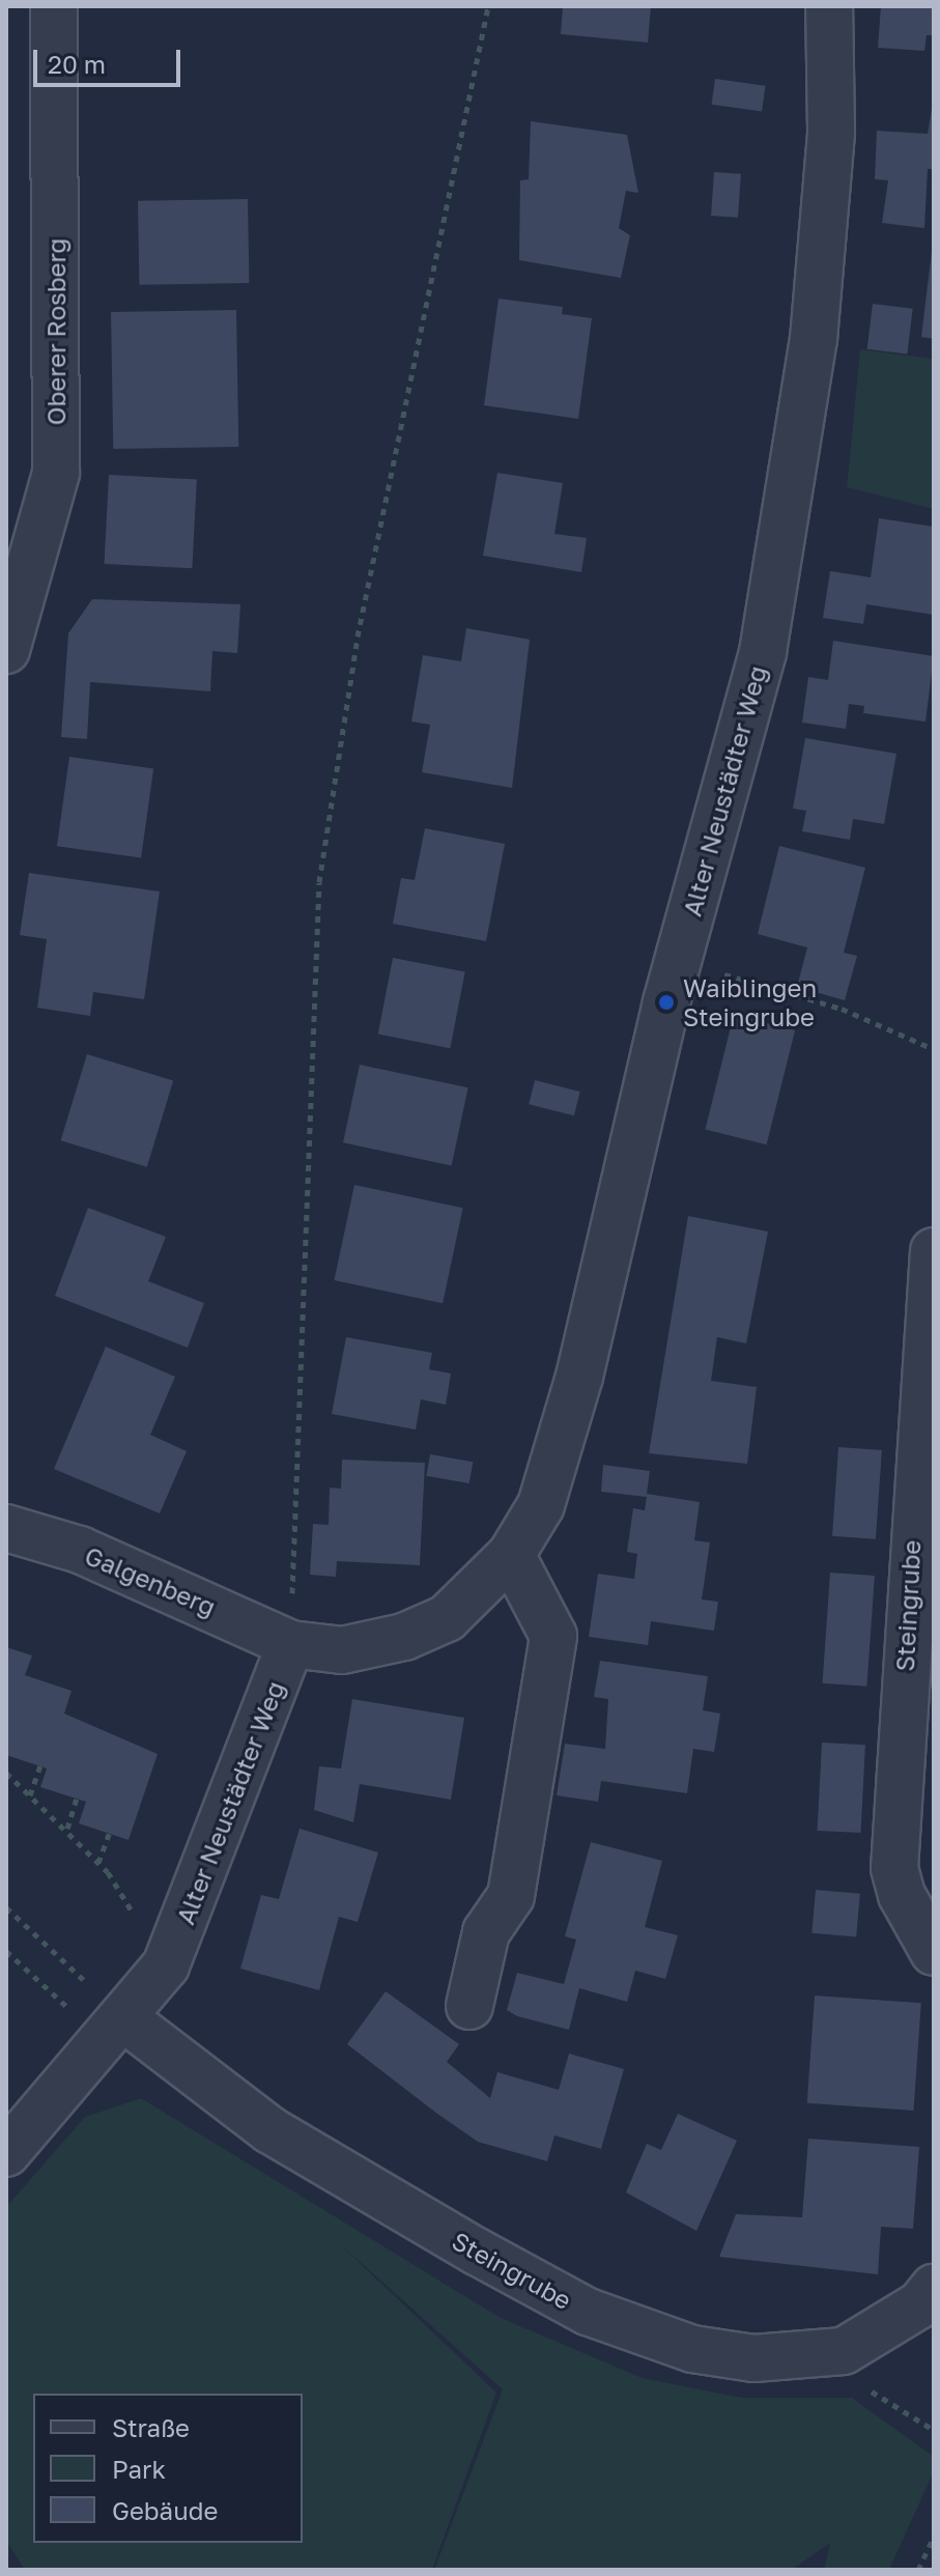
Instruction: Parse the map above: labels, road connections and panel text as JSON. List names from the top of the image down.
{
  "streets": {
    "street": [
      "Oberer Rosberg",
      "Alter Neustädter Weg",
      "Galgenberg",
      "Steingrube"
    ]
  },
  "crossings": [
    ["Alter Neustädter Weg", "Galgenberg"],
    ["Alter Neustädter Weg", "Steingrube"]
  ],
  "places": ["Waiblingen Steingrube"],
  "legend": ["Straße", "Park", "Gebäude"],
  "scale_bar": "20 m"
}
